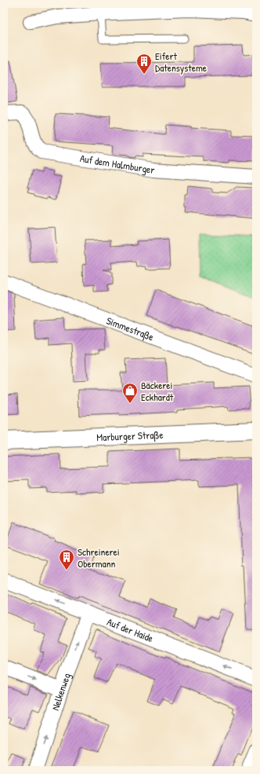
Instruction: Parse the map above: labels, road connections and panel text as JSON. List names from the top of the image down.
{
  "streets": {
    "street": [
      "Auf dem Halmburger",
      "Simmestraße",
      "Marburger Straße",
      "Auf der Haide",
      "Nelkenweg"
    ]
  },
  "crossings": [
    ["Auf der Haide", "Nelkenweg"]
  ],
  "one_way": ["Auf der Haide", "Nelkenweg"],
  "places": {
    "building": ["Eifert Datensysteme", "Schreinerei Obermann"],
    "shop": ["Bäckerei Eckhardt"]
  }
}
